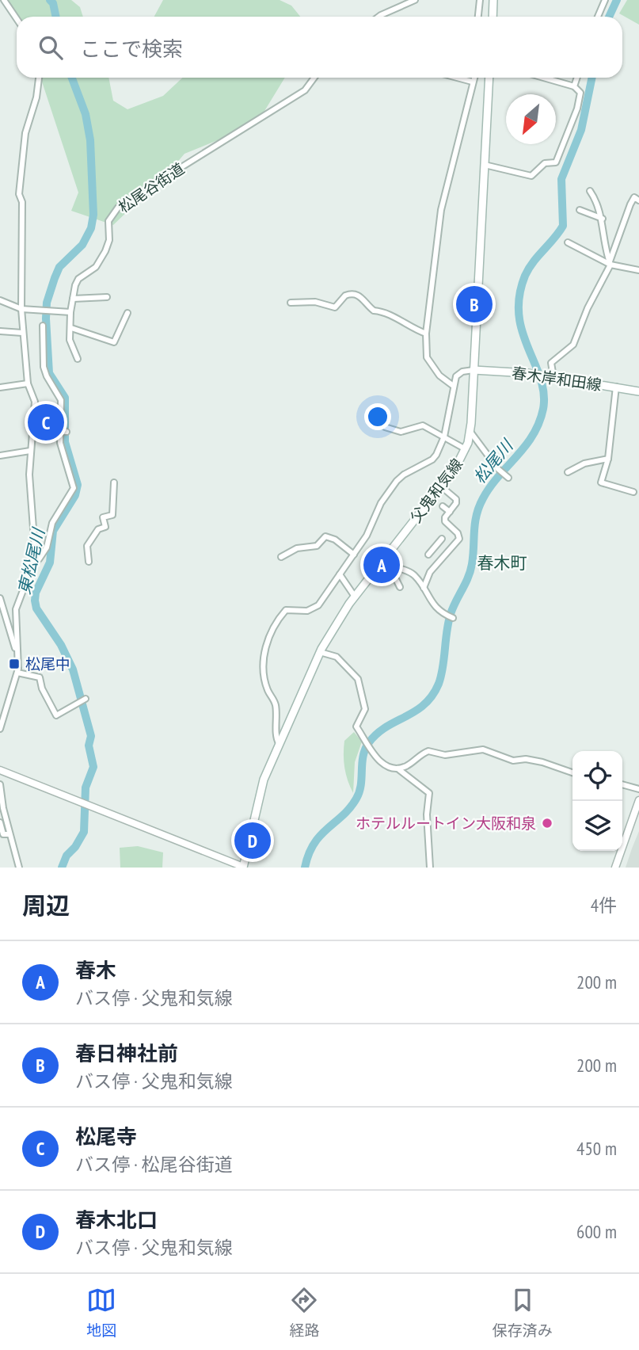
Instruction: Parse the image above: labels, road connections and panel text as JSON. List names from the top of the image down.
{
  "streets": {
    "main road": ["春木岸和田線", "父鬼和気線"],
    "street": ["松尾谷街道"]
  },
  "crossings": [
    ["春木岸和田線", "父鬼和気線"]
  ],
  "districts": ["春木町"],
  "water": ["松尾川", "東松尾川"],
  "places": {
    "transit": ["松尾中"],
    "other": ["ホテルルートイン大阪和泉"]
  },
  "north": "bottom left",
  "page": {
    "search": "ここで検索",
    "pins": [
      "B",
      "C",
      "A",
      "D"
    ],
    "heading": ["周辺", "4件"],
    "list": [
      {
        "mark": "A",
        "name": "春木",
        "note": "バス停 · 父鬼和気線",
        "value": "200 m"
      },
      {
        "mark": "B",
        "name": "春日神社前",
        "note": "バス停 · 父鬼和気線",
        "value": "200 m"
      },
      {
        "mark": "C",
        "name": "松尾寺",
        "note": "バス停 · 松尾谷街道",
        "value": "450 m"
      },
      {
        "mark": "D",
        "name": "春木北口",
        "note": "バス停 · 父鬼和気線",
        "value": "600 m"
      }
    ],
    "nav": ["地図", "経路", "保存済み"]
  }
}
